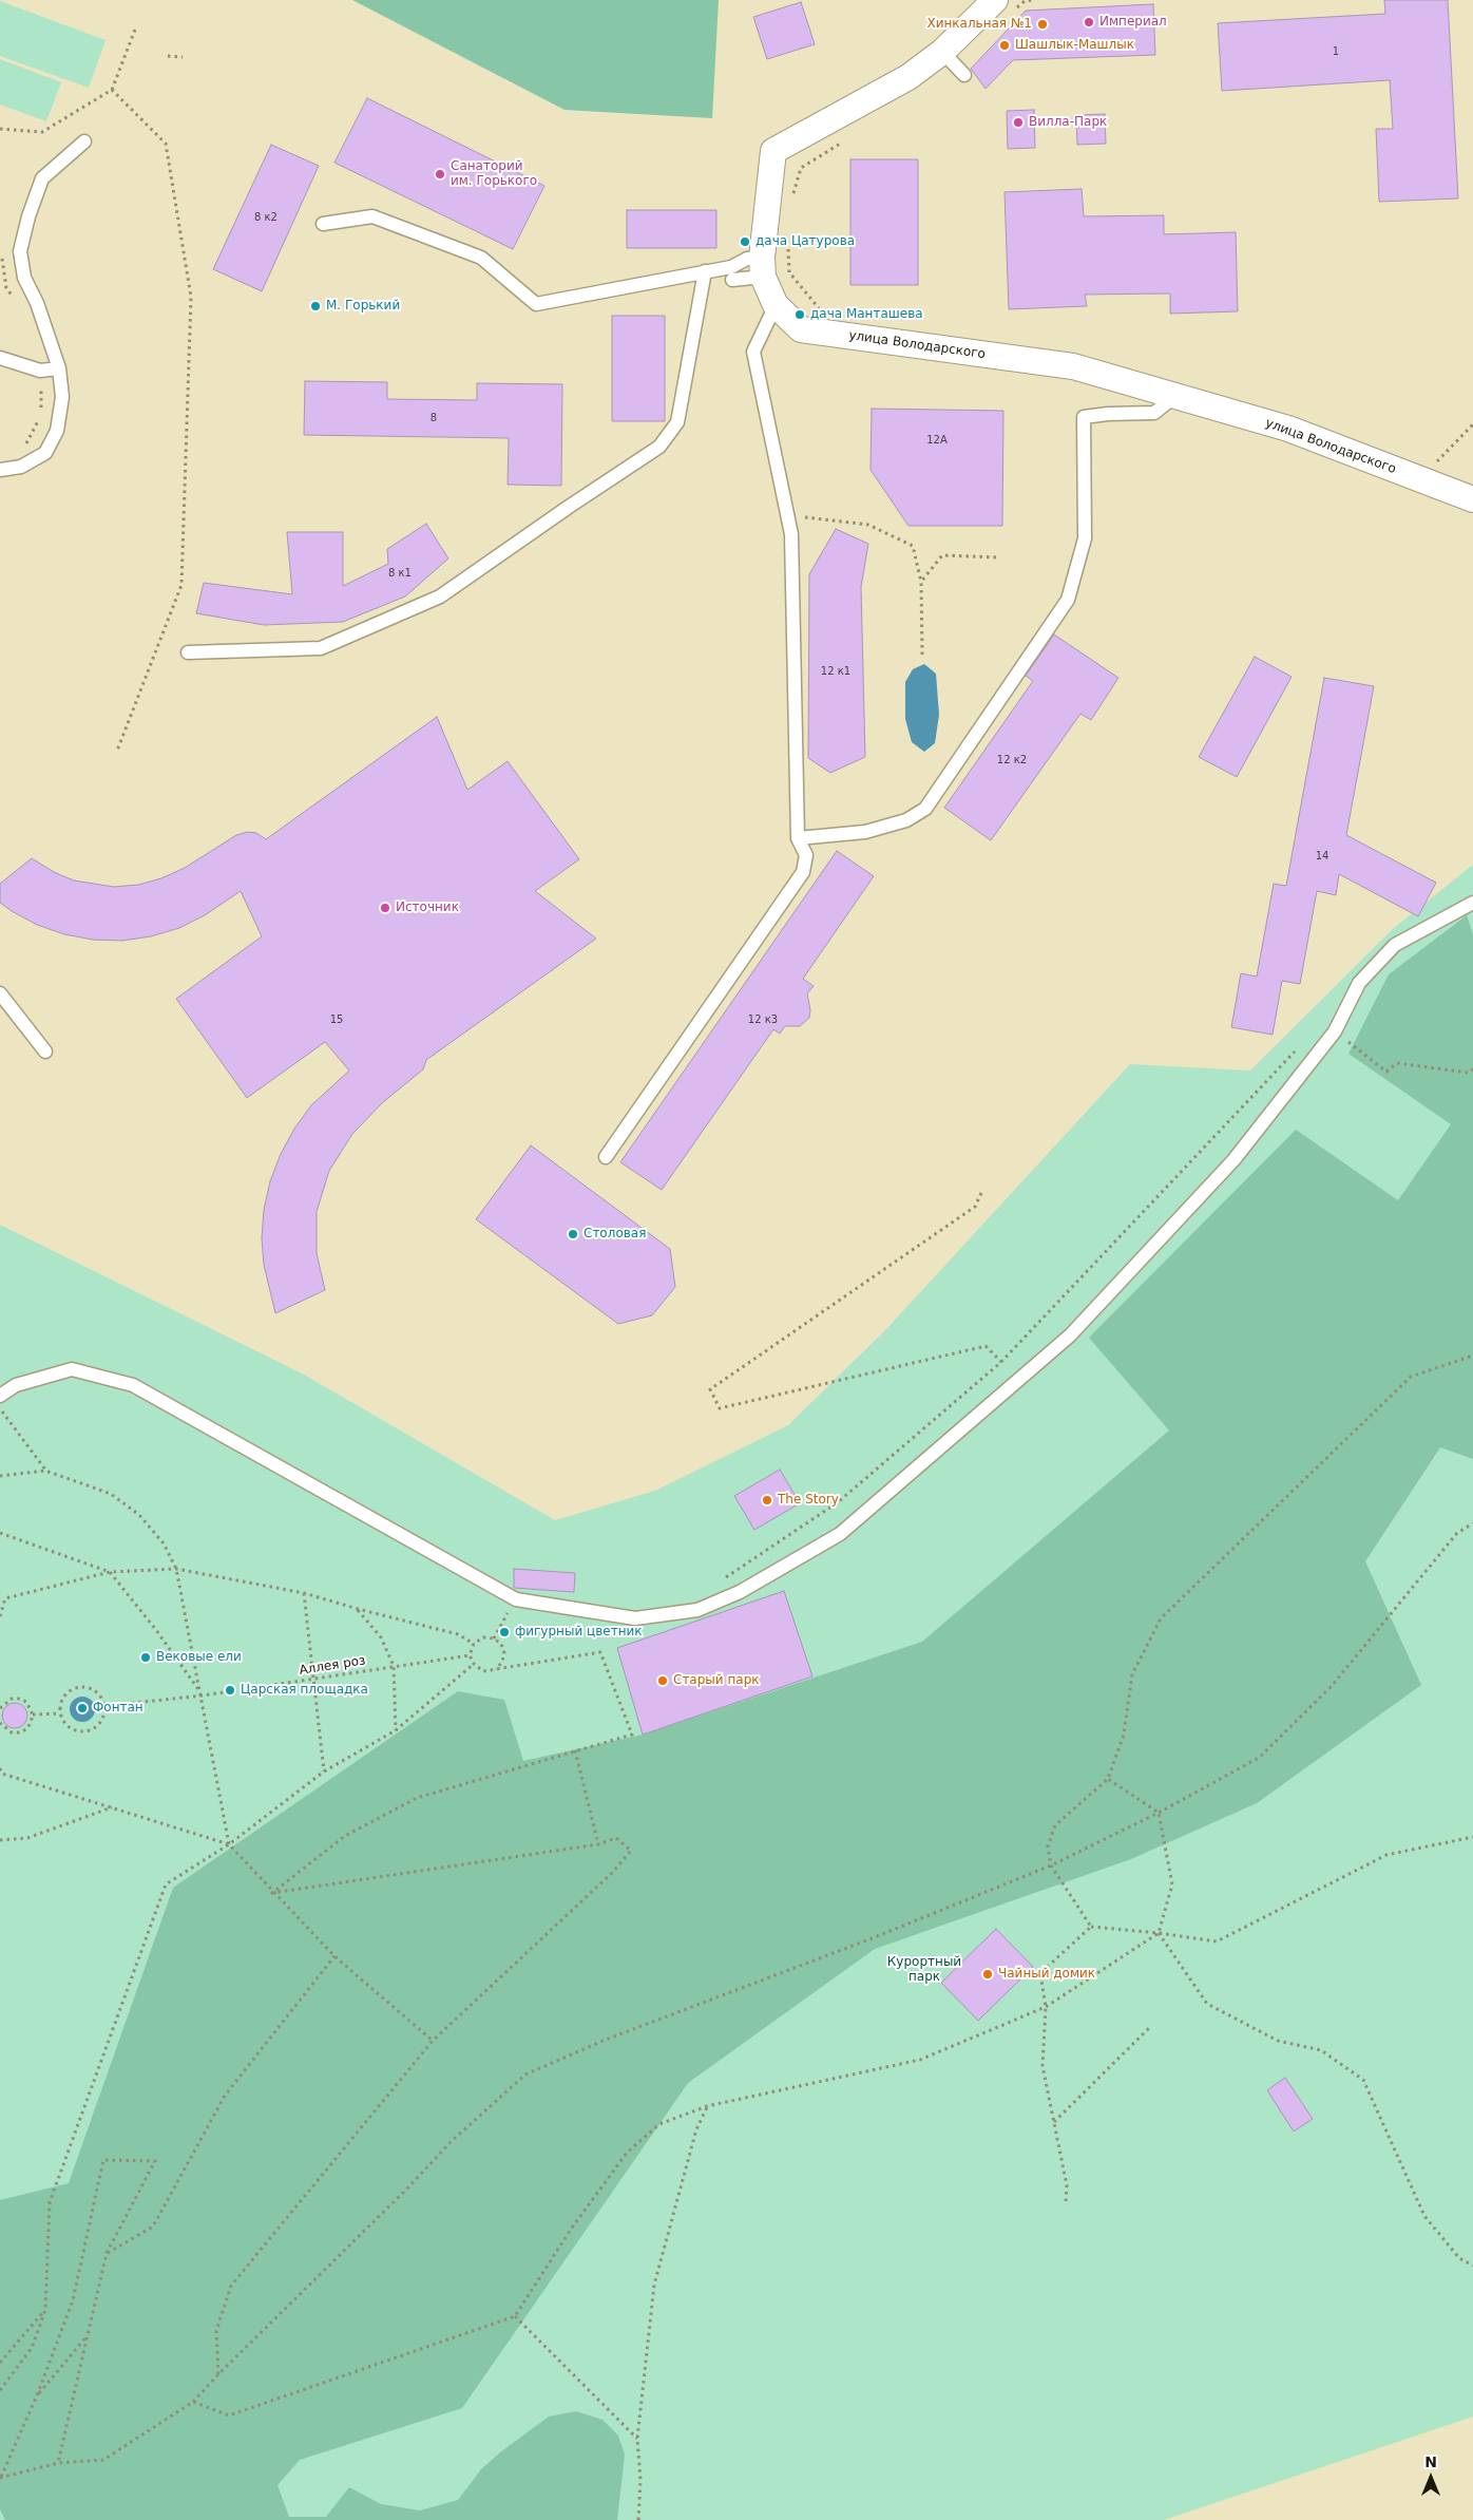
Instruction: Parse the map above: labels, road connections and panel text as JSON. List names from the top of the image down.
{
  "streets": {
    "street": ["улица Володарского"],
    "path": ["Аллея роз"]
  },
  "parks": ["Курортный парк"],
  "places": [
    "Империал",
    "Хинкальная №1",
    "Шашлык-Машлык",
    "Вилла-Парк",
    "Санаторий им. Горького",
    "дача Цатурова",
    "М. Горький",
    "дача Манташева",
    "Источник",
    "Столовая",
    "The Story",
    "фигурный цветник",
    "Вековые ели",
    "Старый парк",
    "Царская площадка",
    "Фонтан",
    "Чайный домик"
  ],
  "house_numbers": [
    "1",
    "8 к2",
    "8",
    "12А",
    "8 к1",
    "12 к1",
    "12 к2",
    "14",
    "15",
    "12 к3"
  ],
  "north": "top"
}
